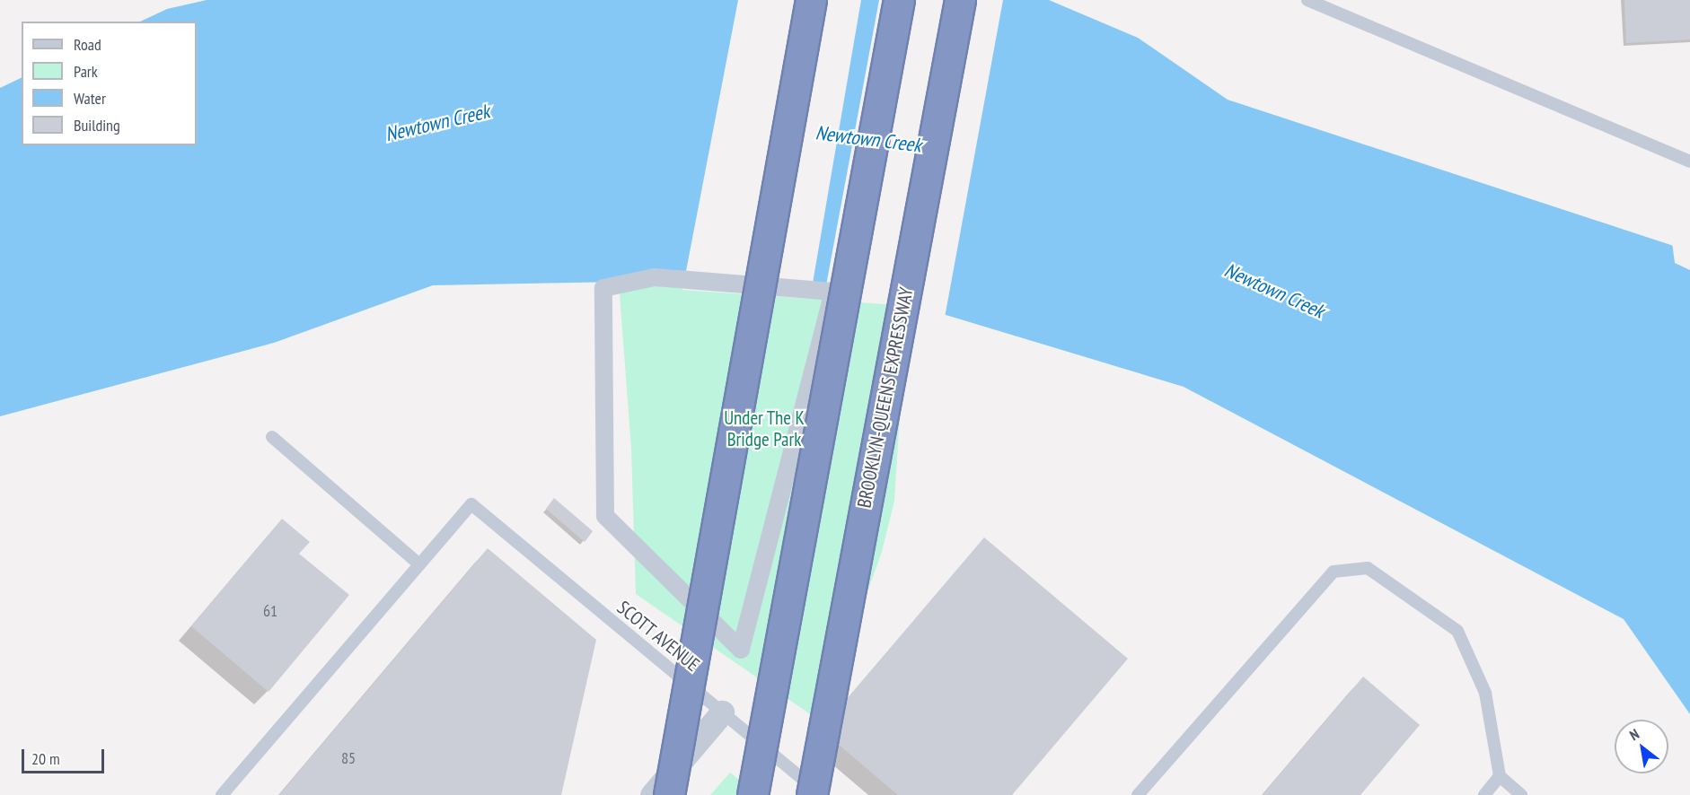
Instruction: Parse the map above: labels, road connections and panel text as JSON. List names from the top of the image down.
{
  "streets": {
    "highway": ["BROOKLYN-QUEENS EXPRESSWAY"],
    "lane": ["SCOTT AVENUE"]
  },
  "water": ["Newtown Creek"],
  "parks": ["Under The K Bridge Park"],
  "house_numbers": ["61", "85"],
  "legend": [
    "Road",
    "Park",
    "Water",
    "Building"
  ],
  "scale_bar": "20 m",
  "north": "top left"
}
